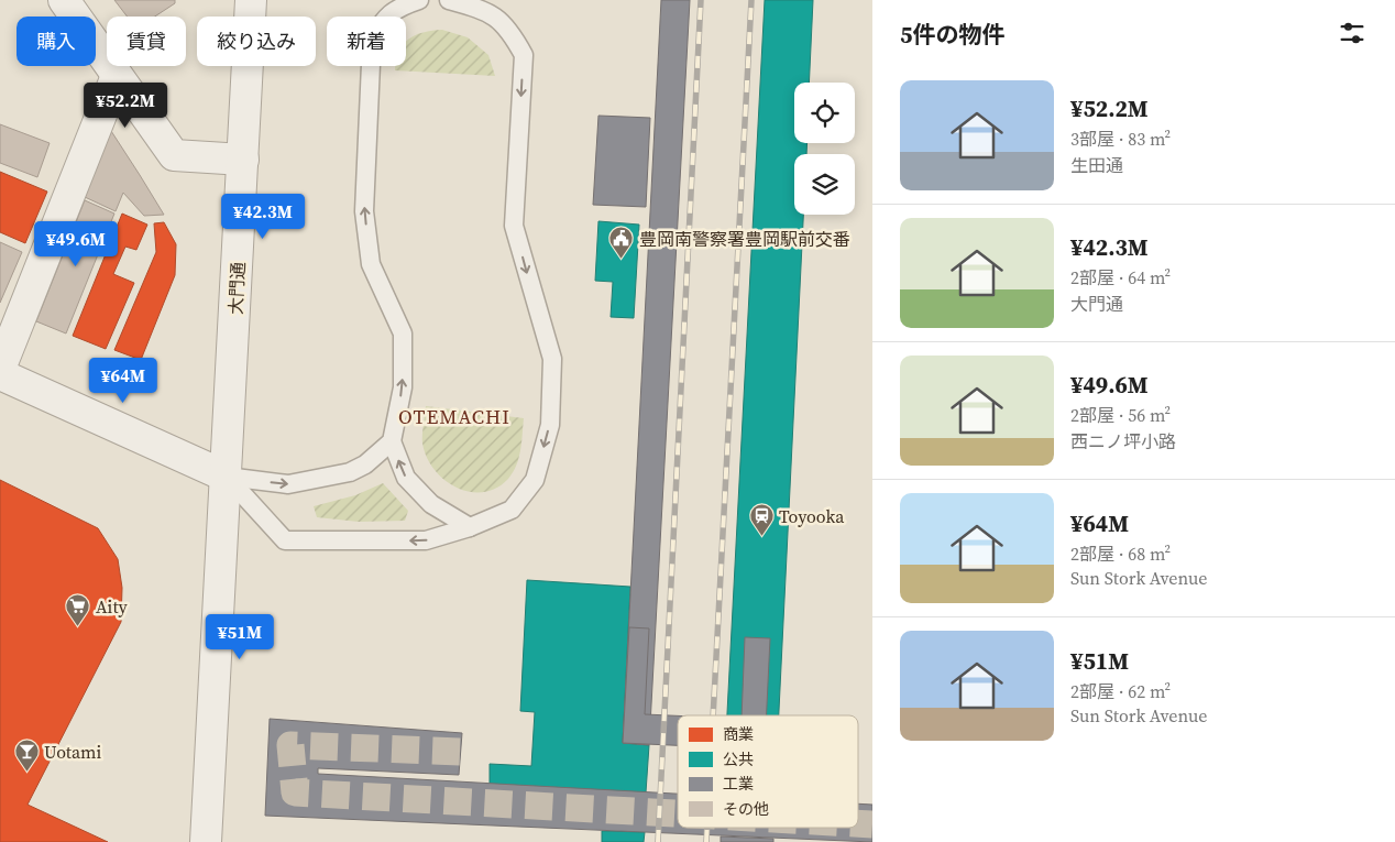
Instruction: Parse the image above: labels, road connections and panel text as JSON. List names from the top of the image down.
{
  "streets": {
    "street": ["大門通"]
  },
  "districts": ["OTEMACHI"],
  "places": {
    "public building": ["豊岡南警察署豊岡駅前交番"],
    "station": ["Toyooka"],
    "supermarket": ["Aity"],
    "bar": ["Uotami"]
  },
  "legend": [
    "商業",
    "公共",
    "工業",
    "その他"
  ],
  "page": {
    "heading": "5件の物件",
    "chip": [
      "購入",
      "賃貸",
      "絞り込み",
      "新着"
    ],
    "list": [
      {
        "name": "¥52.2M",
        "note": "3部屋 · 83 m² · 生田通"
      },
      {
        "name": "¥42.3M",
        "note": "2部屋 · 64 m² · 大門通"
      },
      {
        "name": "¥49.6M",
        "note": "2部屋 · 56 m² · 西ニノ坪小路"
      },
      {
        "name": "¥64M",
        "note": "2部屋 · 68 m² · Sun Stork Avenue"
      },
      {
        "name": "¥51M",
        "note": "2部屋 · 62 m² · Sun Stork Avenue"
      }
    ],
    "price": [
      "¥52.2M",
      "¥42.3M",
      "¥49.6M",
      "¥64M",
      "¥51M"
    ]
  }
}
